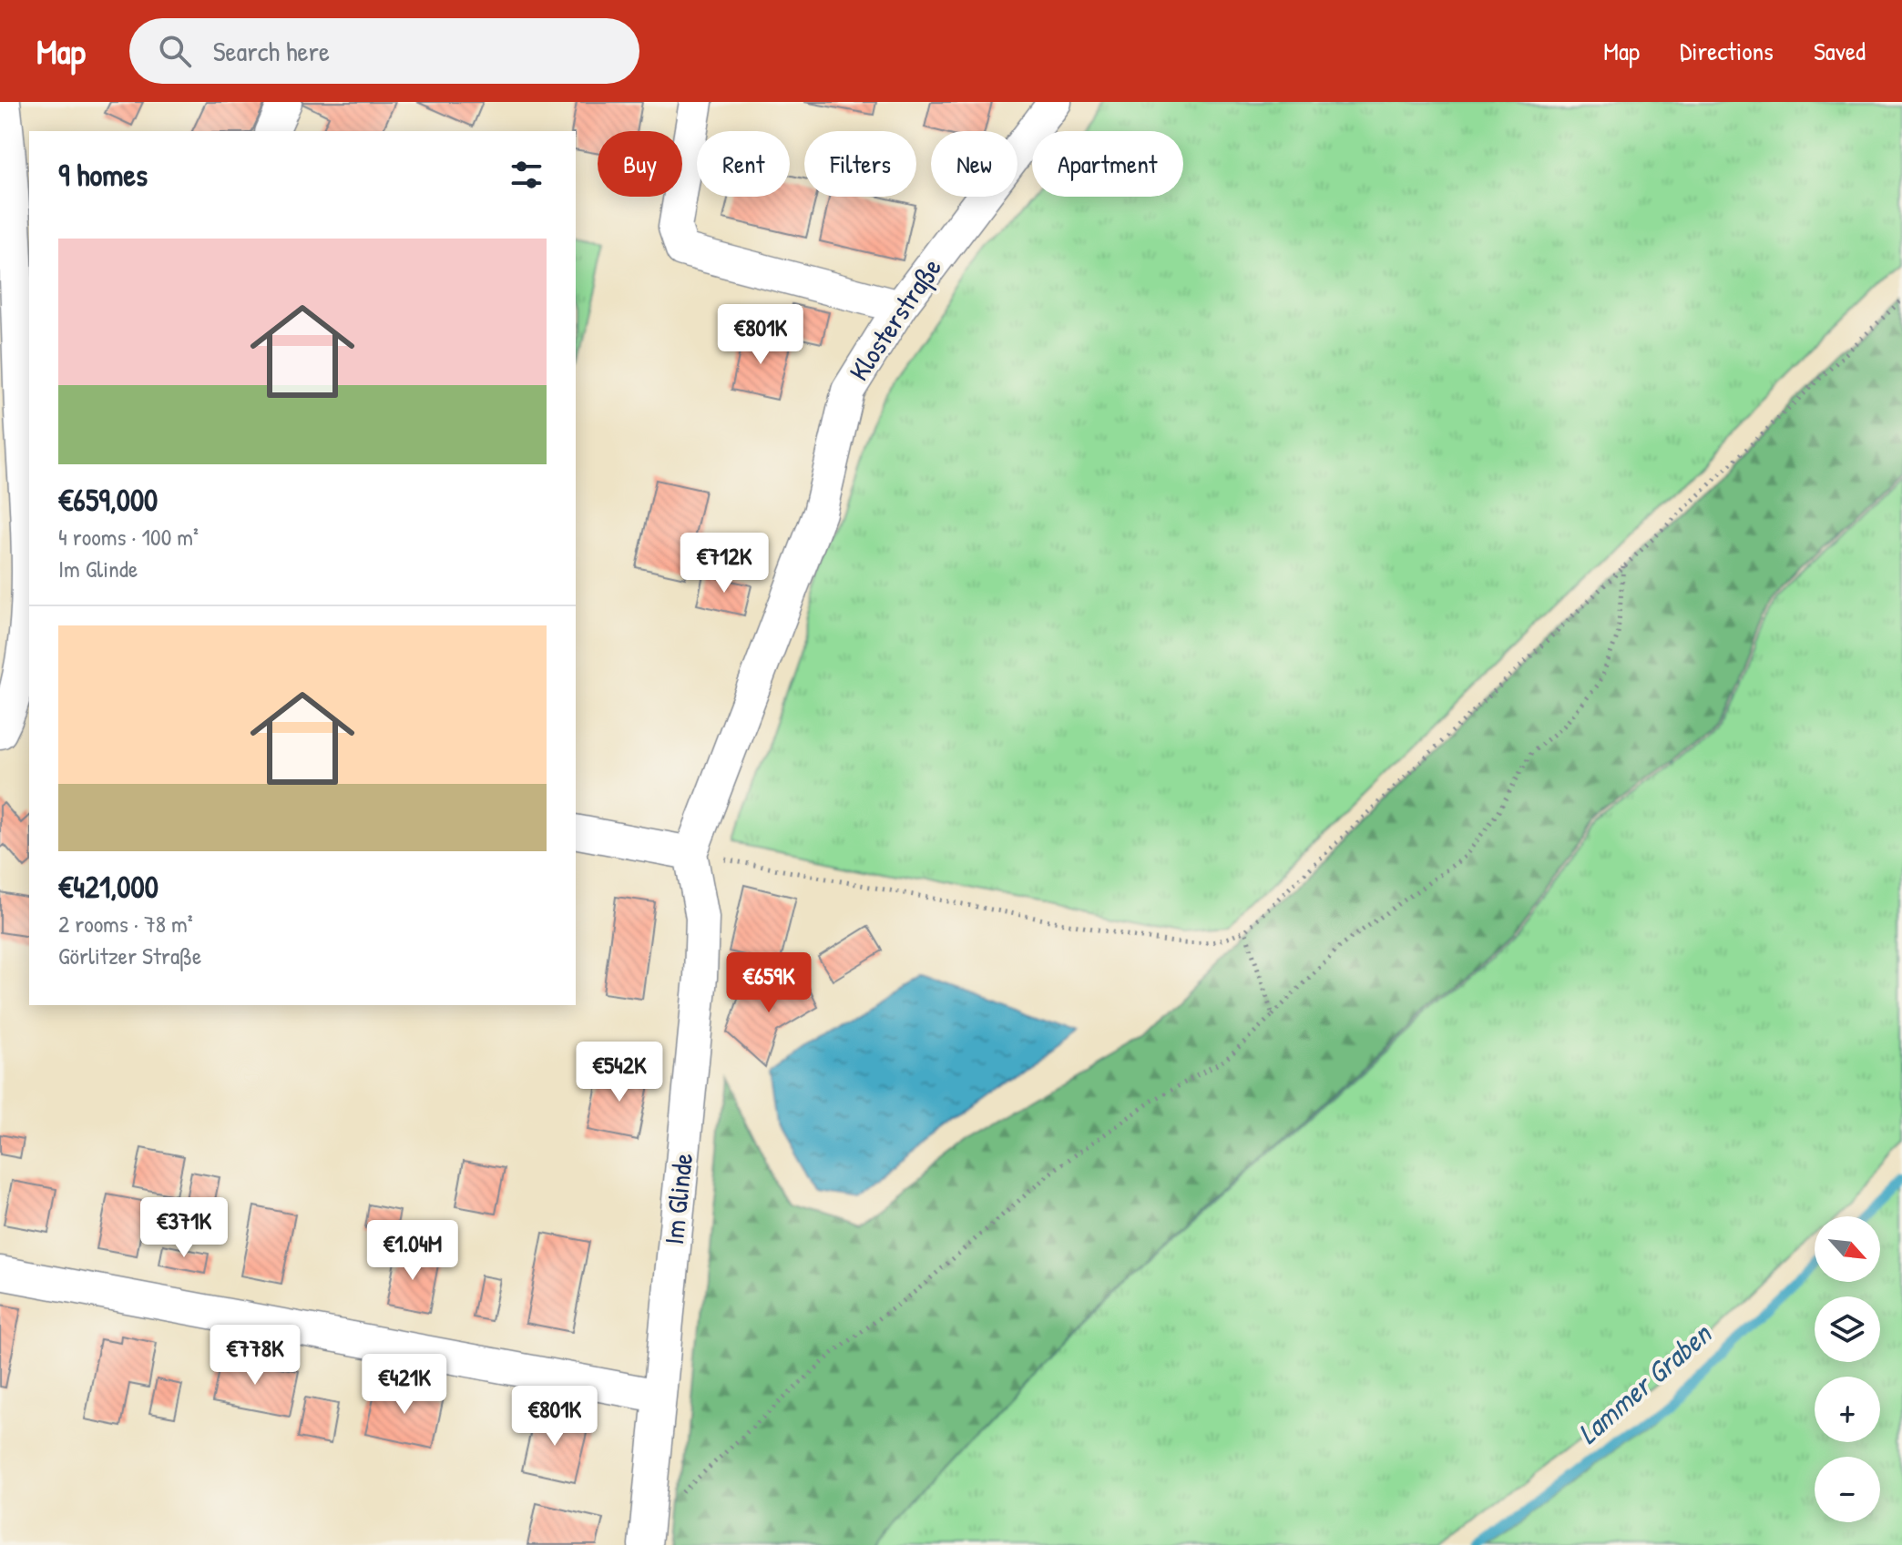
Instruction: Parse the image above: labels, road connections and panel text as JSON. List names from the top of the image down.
{
  "streets": {
    "street": ["Klosterstraße", "Im Glinde"]
  },
  "crossings": [
    ["Klosterstraße", "Im Glinde"]
  ],
  "water": ["Lammer Graben"],
  "north": "bottom right",
  "page": {
    "header": "Map",
    "search": "Search here",
    "nav": ["Map", "Directions", "Saved"],
    "chip": [
      "Buy",
      "Rent",
      "Filters",
      "New",
      "Apartment"
    ],
    "heading": "9 homes",
    "list": [
      {
        "name": "€659,000",
        "note": "4 rooms · 100 m² · Im Glinde"
      },
      {
        "name": "€421,000",
        "note": "2 rooms · 78 m² · Görlitzer Straße"
      }
    ],
    "price": [
      "€801K",
      "€712K",
      "€659K",
      "€542K",
      "€371K",
      "€1.04M",
      "€778K",
      "€421K",
      "€801K"
    ],
    "map_buttons": ["+", "−"]
  }
}
